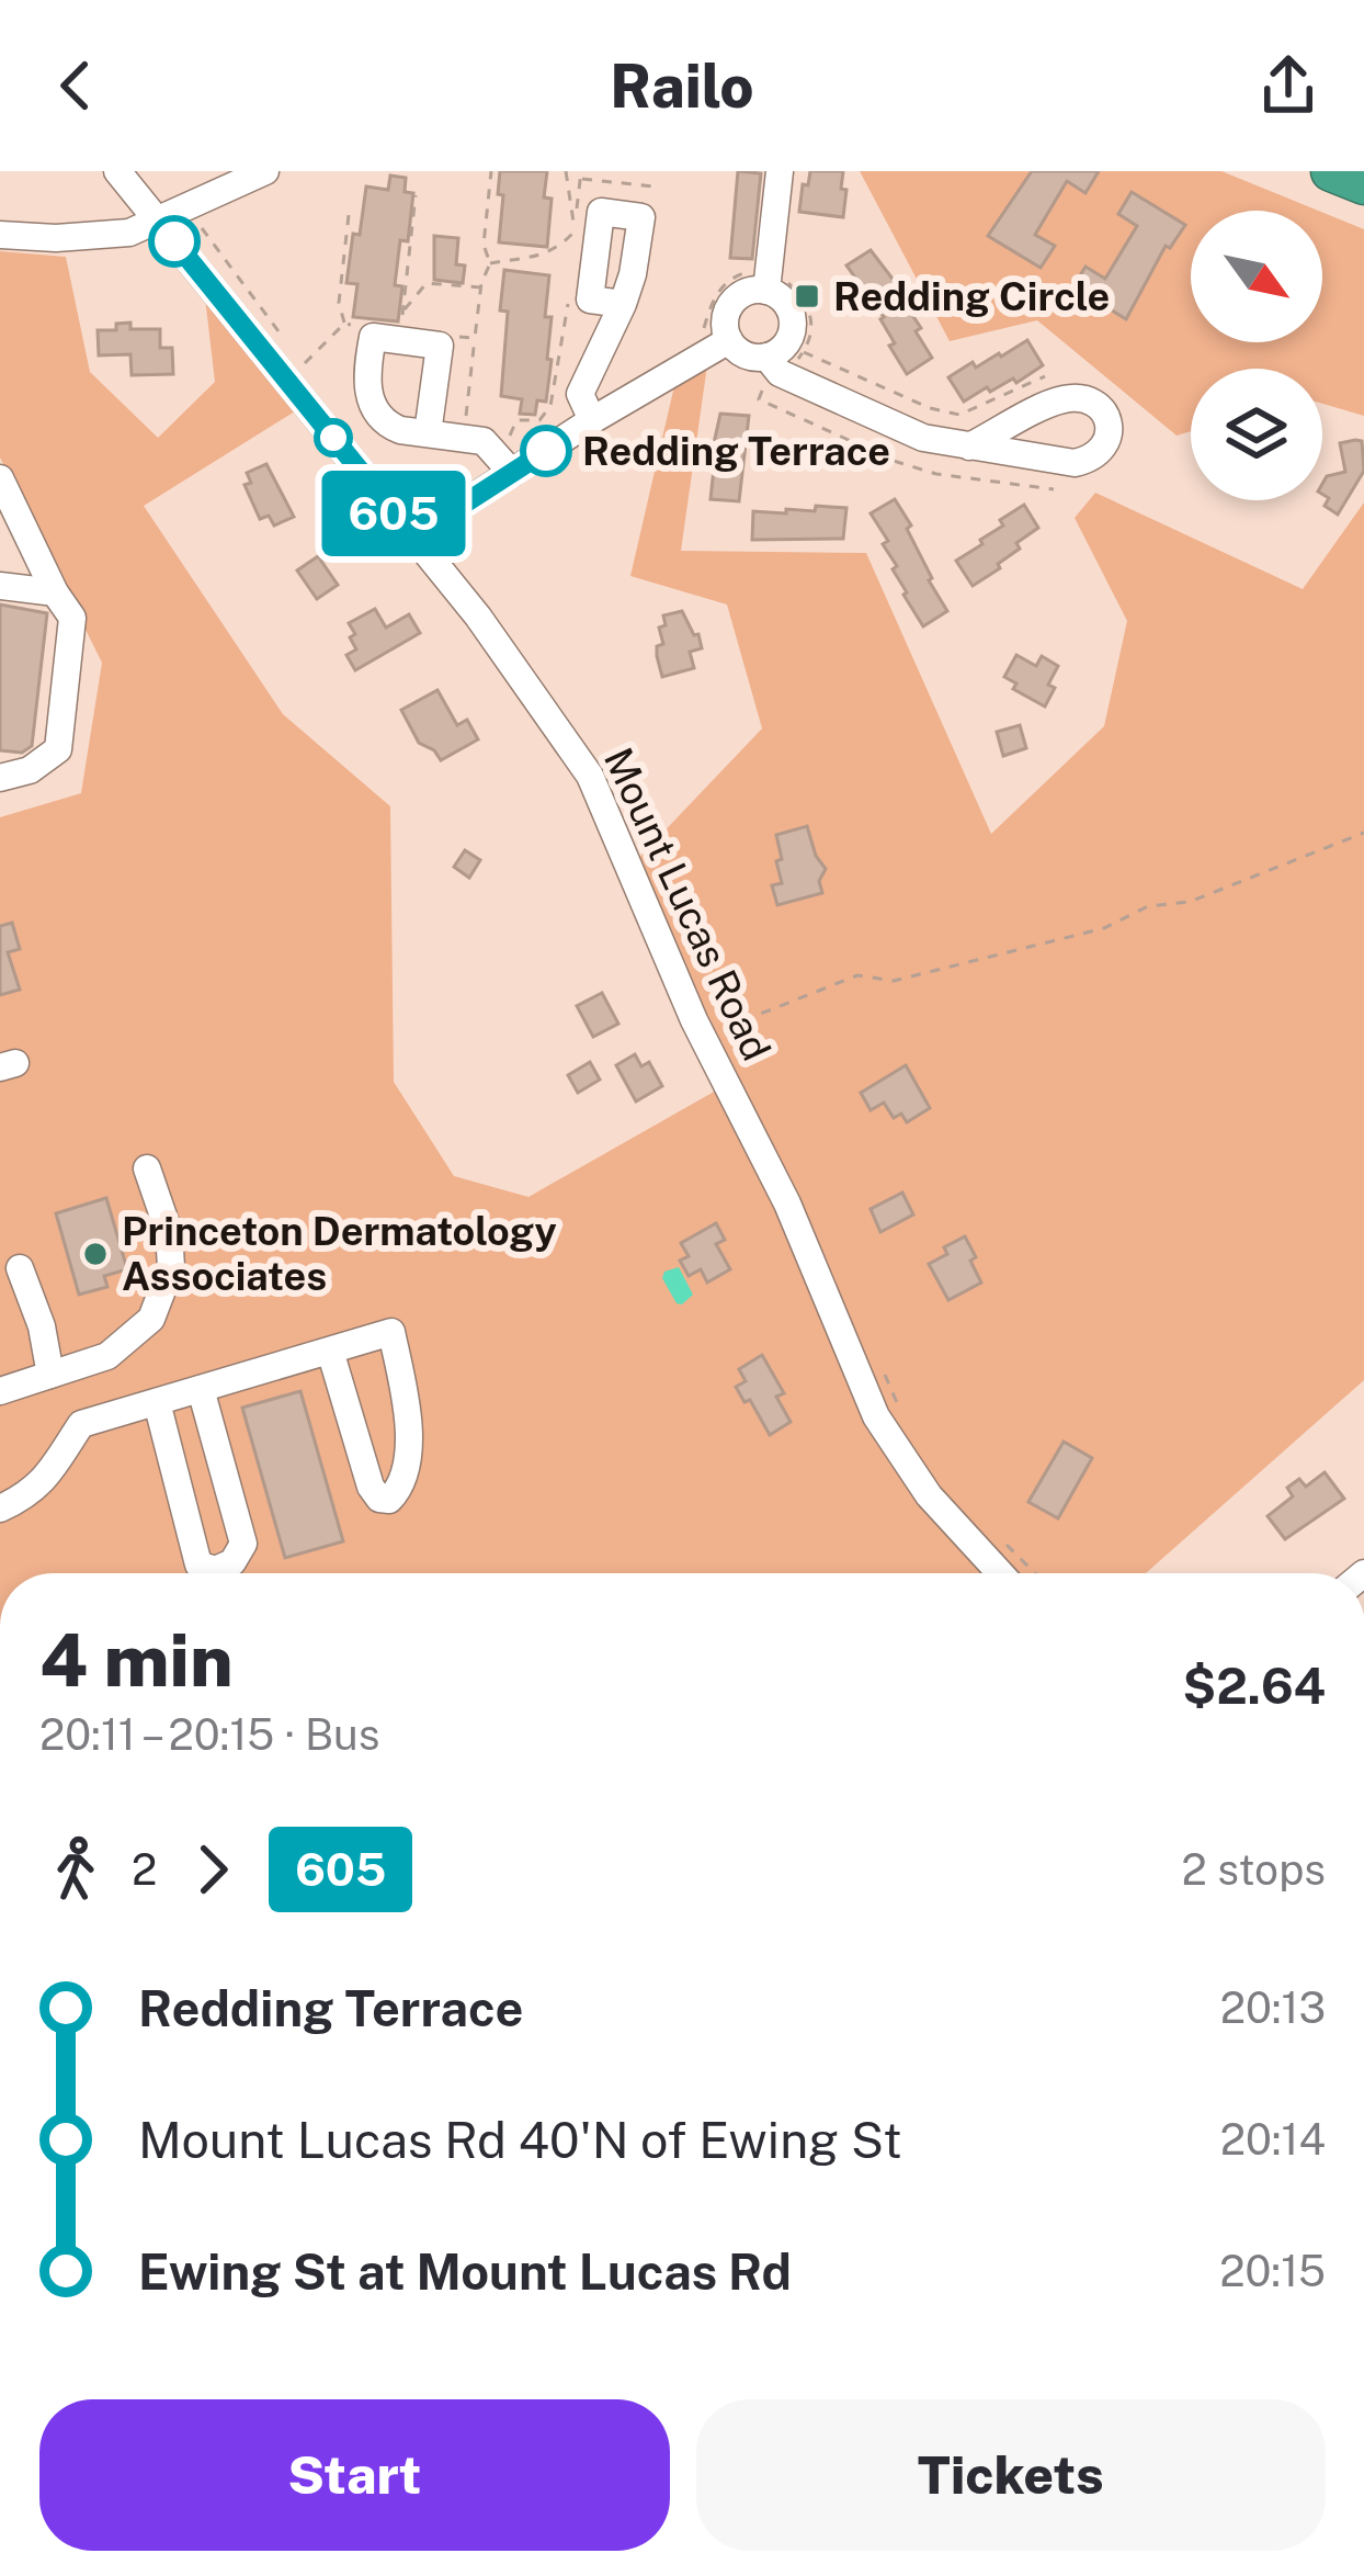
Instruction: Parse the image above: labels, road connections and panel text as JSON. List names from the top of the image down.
{
  "streets": {
    "street": ["Mount Lucas Road"]
  },
  "places": {
    "transit": ["Redding Circle"],
    "other": ["Redding Terrace", "Princeton Dermatology Associates"]
  },
  "lines": ["bus line 605"],
  "north": "bottom right",
  "page": {
    "header": "Railo",
    "on_map": "605",
    "heading": ["4 min", "20:11 – 20:15 · Bus", "$2.64"],
    "legs": ["2", "605", "2 stops"],
    "list": [
      {
        "name": "Redding Terrace",
        "value": "20:13"
      },
      {
        "name": "Mount Lucas Rd 40'N of Ewing St",
        "value": "20:14"
      },
      {
        "name": "Ewing St at Mount Lucas Rd",
        "value": "20:15"
      }
    ],
    "buttons": ["Start", "Tickets"]
  }
}
